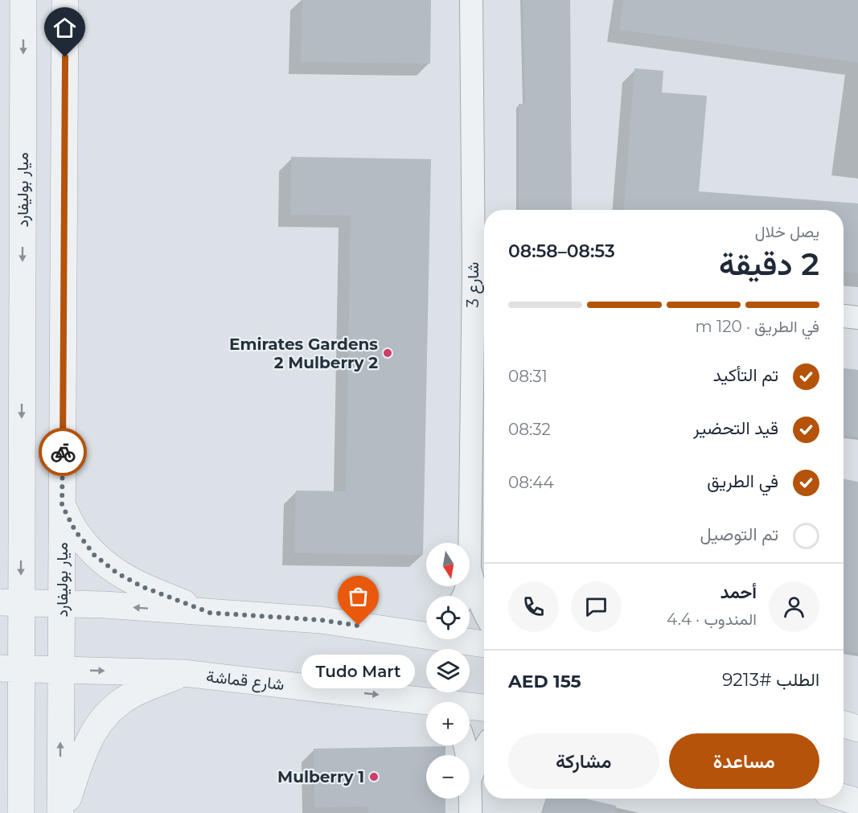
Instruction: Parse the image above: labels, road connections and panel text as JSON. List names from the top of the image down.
{
  "streets": {
    "street": ["ميار بوليفارد", "شارع 3", "شارع قماشة"]
  },
  "crossings": [
    ["ميار بوليفارد", "شارع قماشة"]
  ],
  "places": ["Emirates Gardens 2 Mulberry 2", "Tudo Mart", "Mulberry 1"],
  "north": "bottom",
  "page": {
    "heading": ["2 دقيقة", "يصل خلال", "08:53–08:58"],
    "panel": [
      "أحمد",
      "المندوب · 4.4",
      "الطلب #9213",
      "AED 155"
    ],
    "bar": "في الطريق · 120 m",
    "list": [
      ["تم التأكيد", "08:31"],
      ["قيد التحضير", "08:32"],
      ["في الطريق", "08:44"],
      "تم التوصيل"
    ],
    "map_buttons": ["+", "−"],
    "bubble": "Tudo Mart",
    "buttons": ["مساعدة", "مشاركة"]
  }
}
